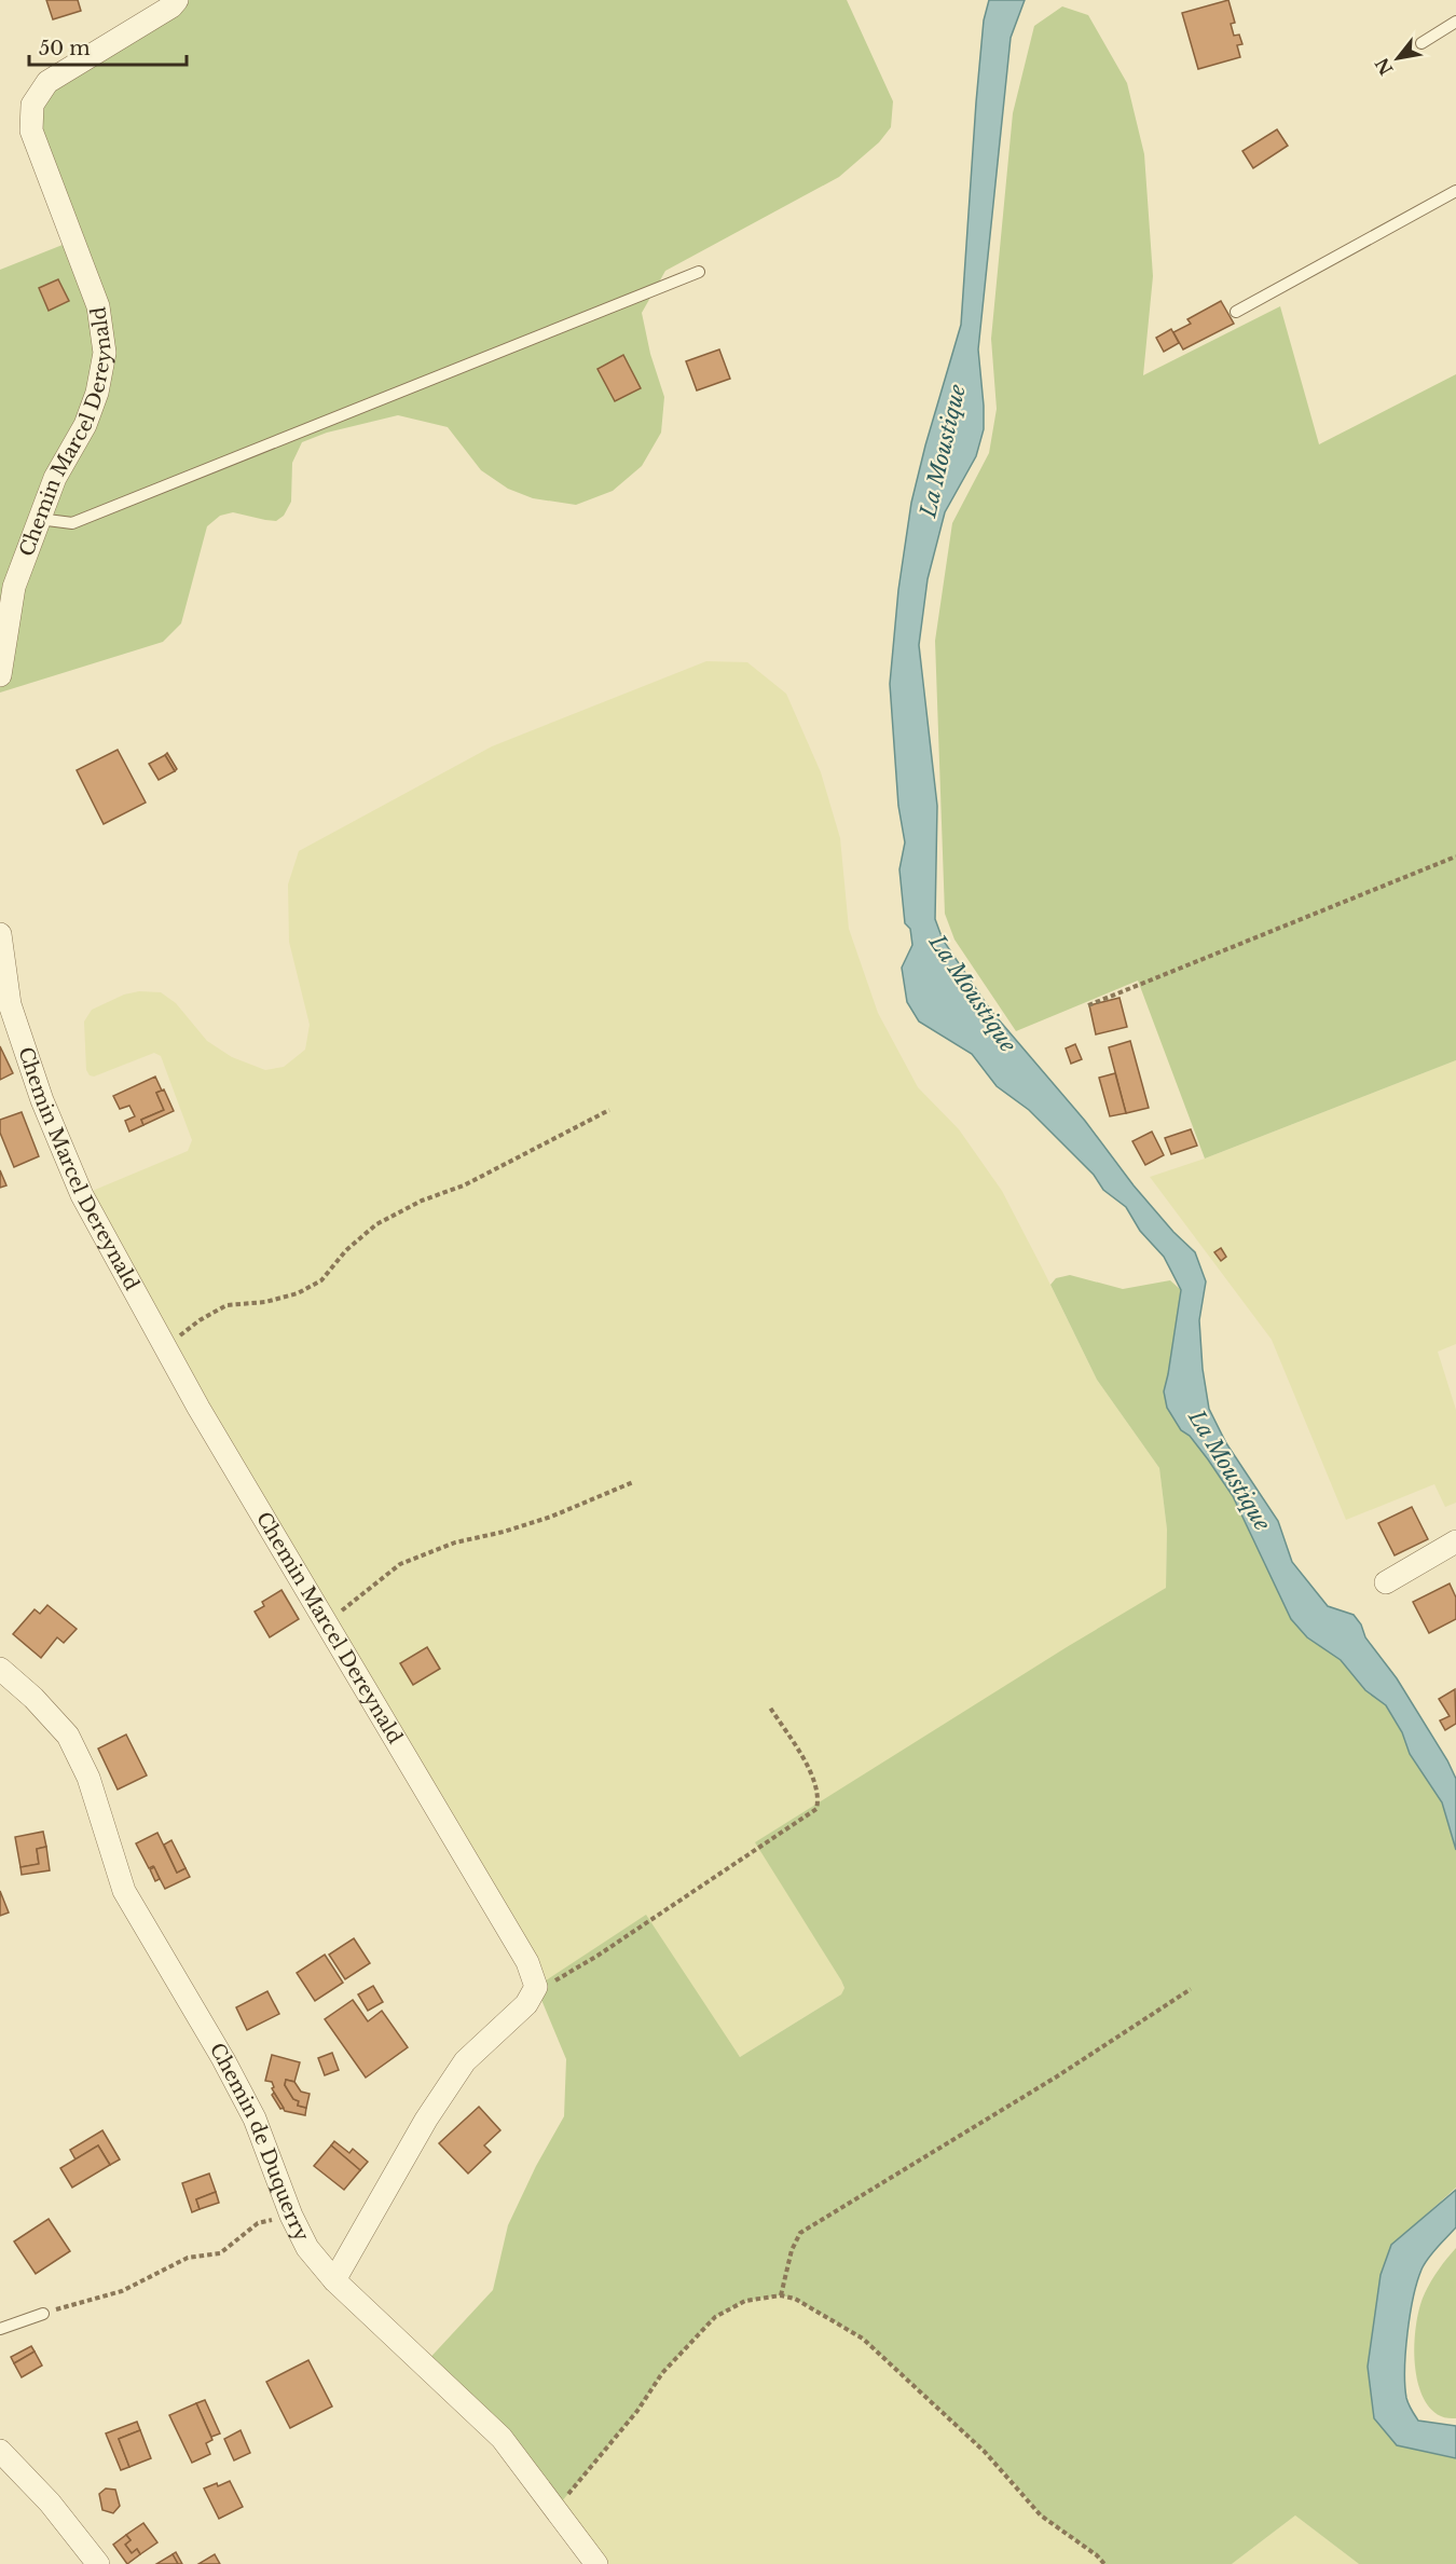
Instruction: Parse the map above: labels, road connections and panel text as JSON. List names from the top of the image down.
{
  "streets": {
    "street": ["Chemin Marcel Dereynald", "Chemin de Duquerry"]
  },
  "water": ["La Moustique"],
  "scale_bar": "50 m",
  "north": "bottom left"
}
